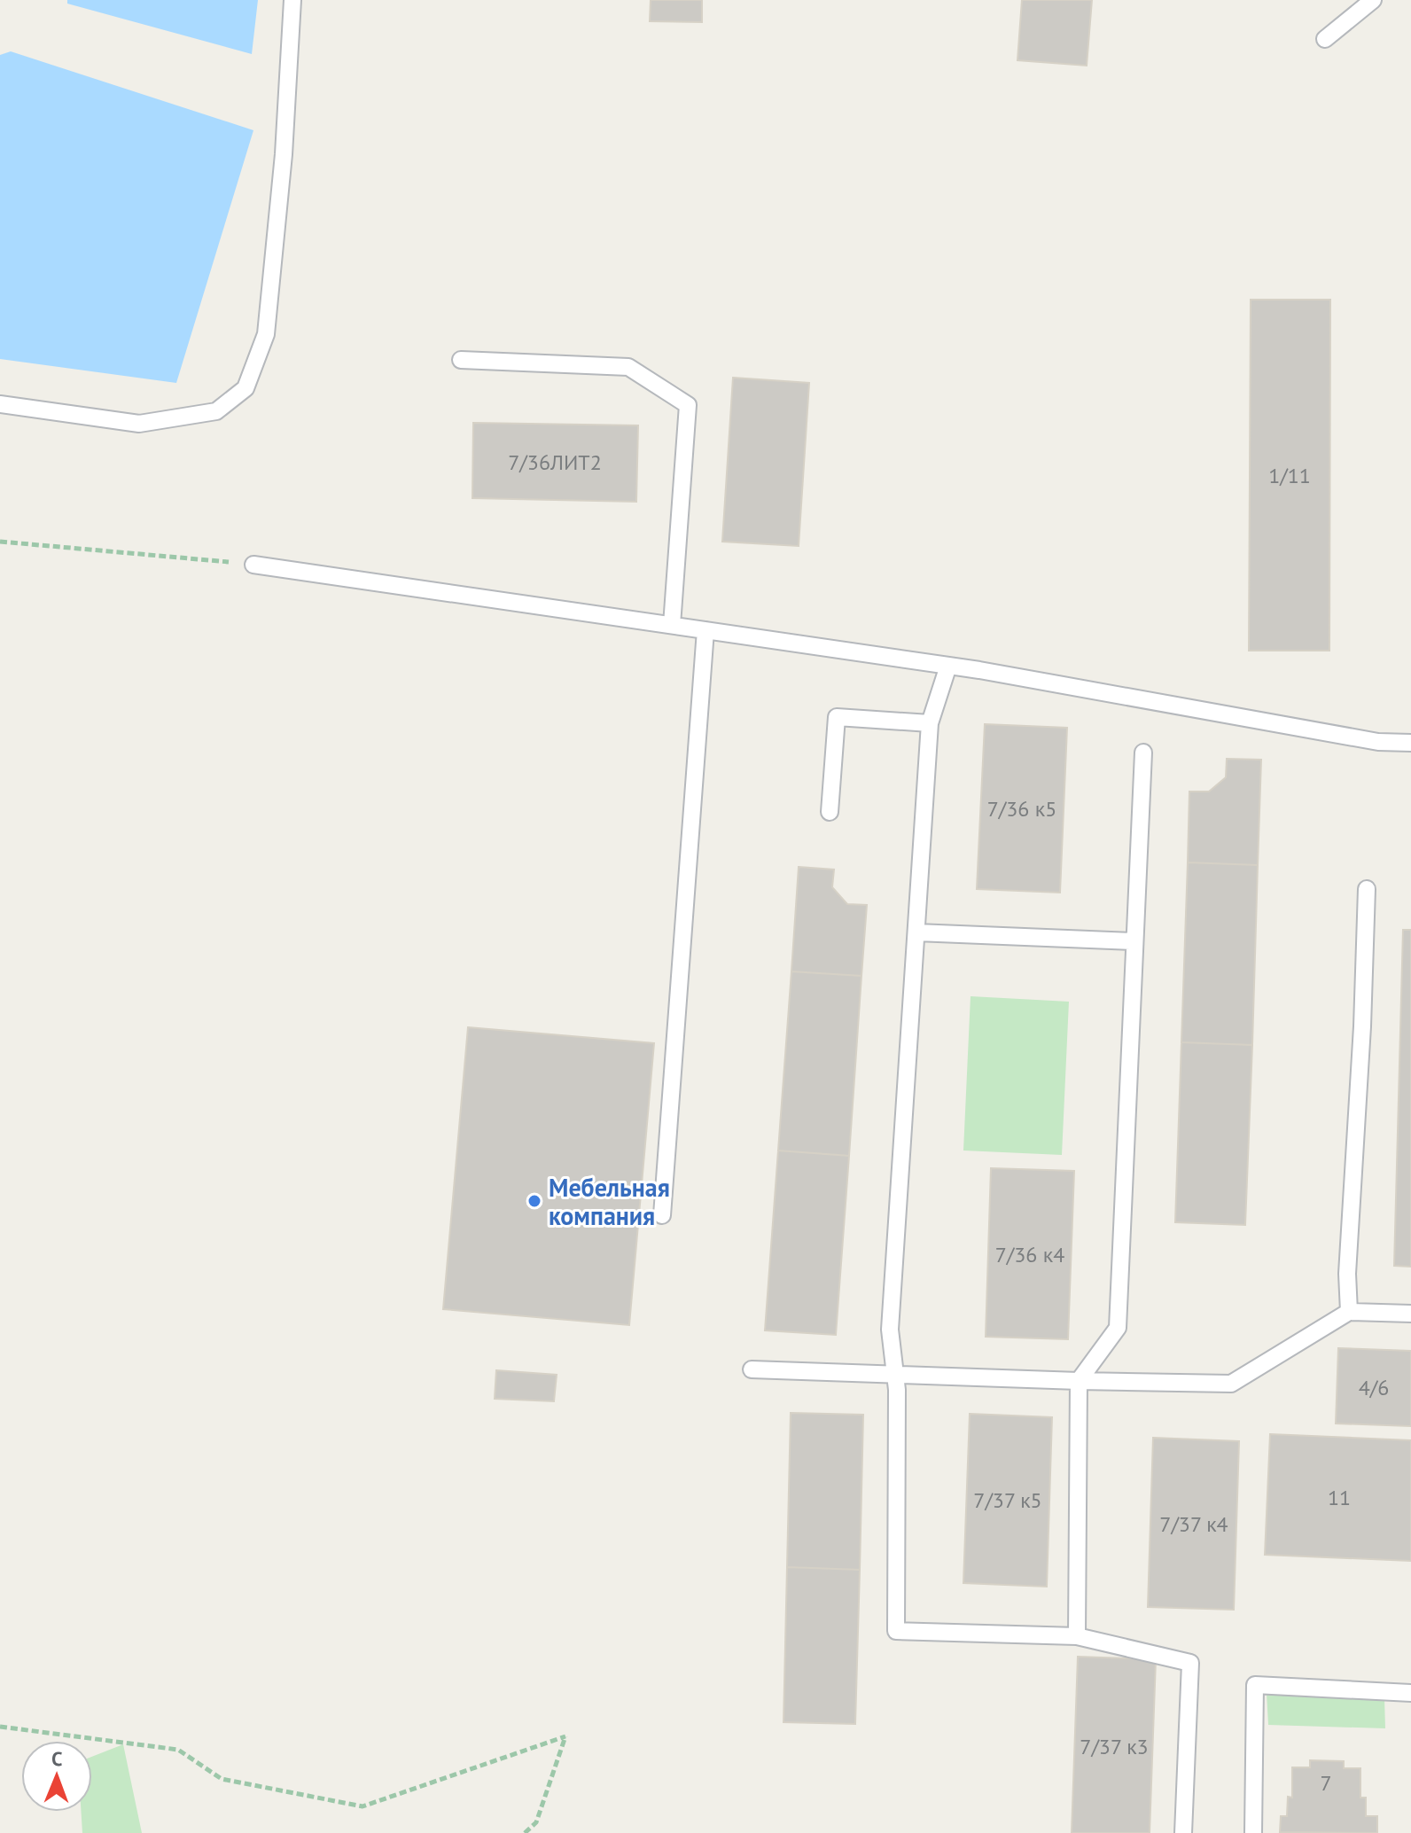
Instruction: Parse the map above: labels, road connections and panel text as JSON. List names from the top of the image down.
{
  "places": ["Мебельная компания"],
  "house_numbers": [
    "7/36ЛИТ2",
    "1/11",
    "7/36 к5",
    "7/36 к4",
    "4/6",
    "11",
    "7/37 к5",
    "7/37 к4",
    "7/37 к3",
    "7"
  ],
  "north": "top"
}
